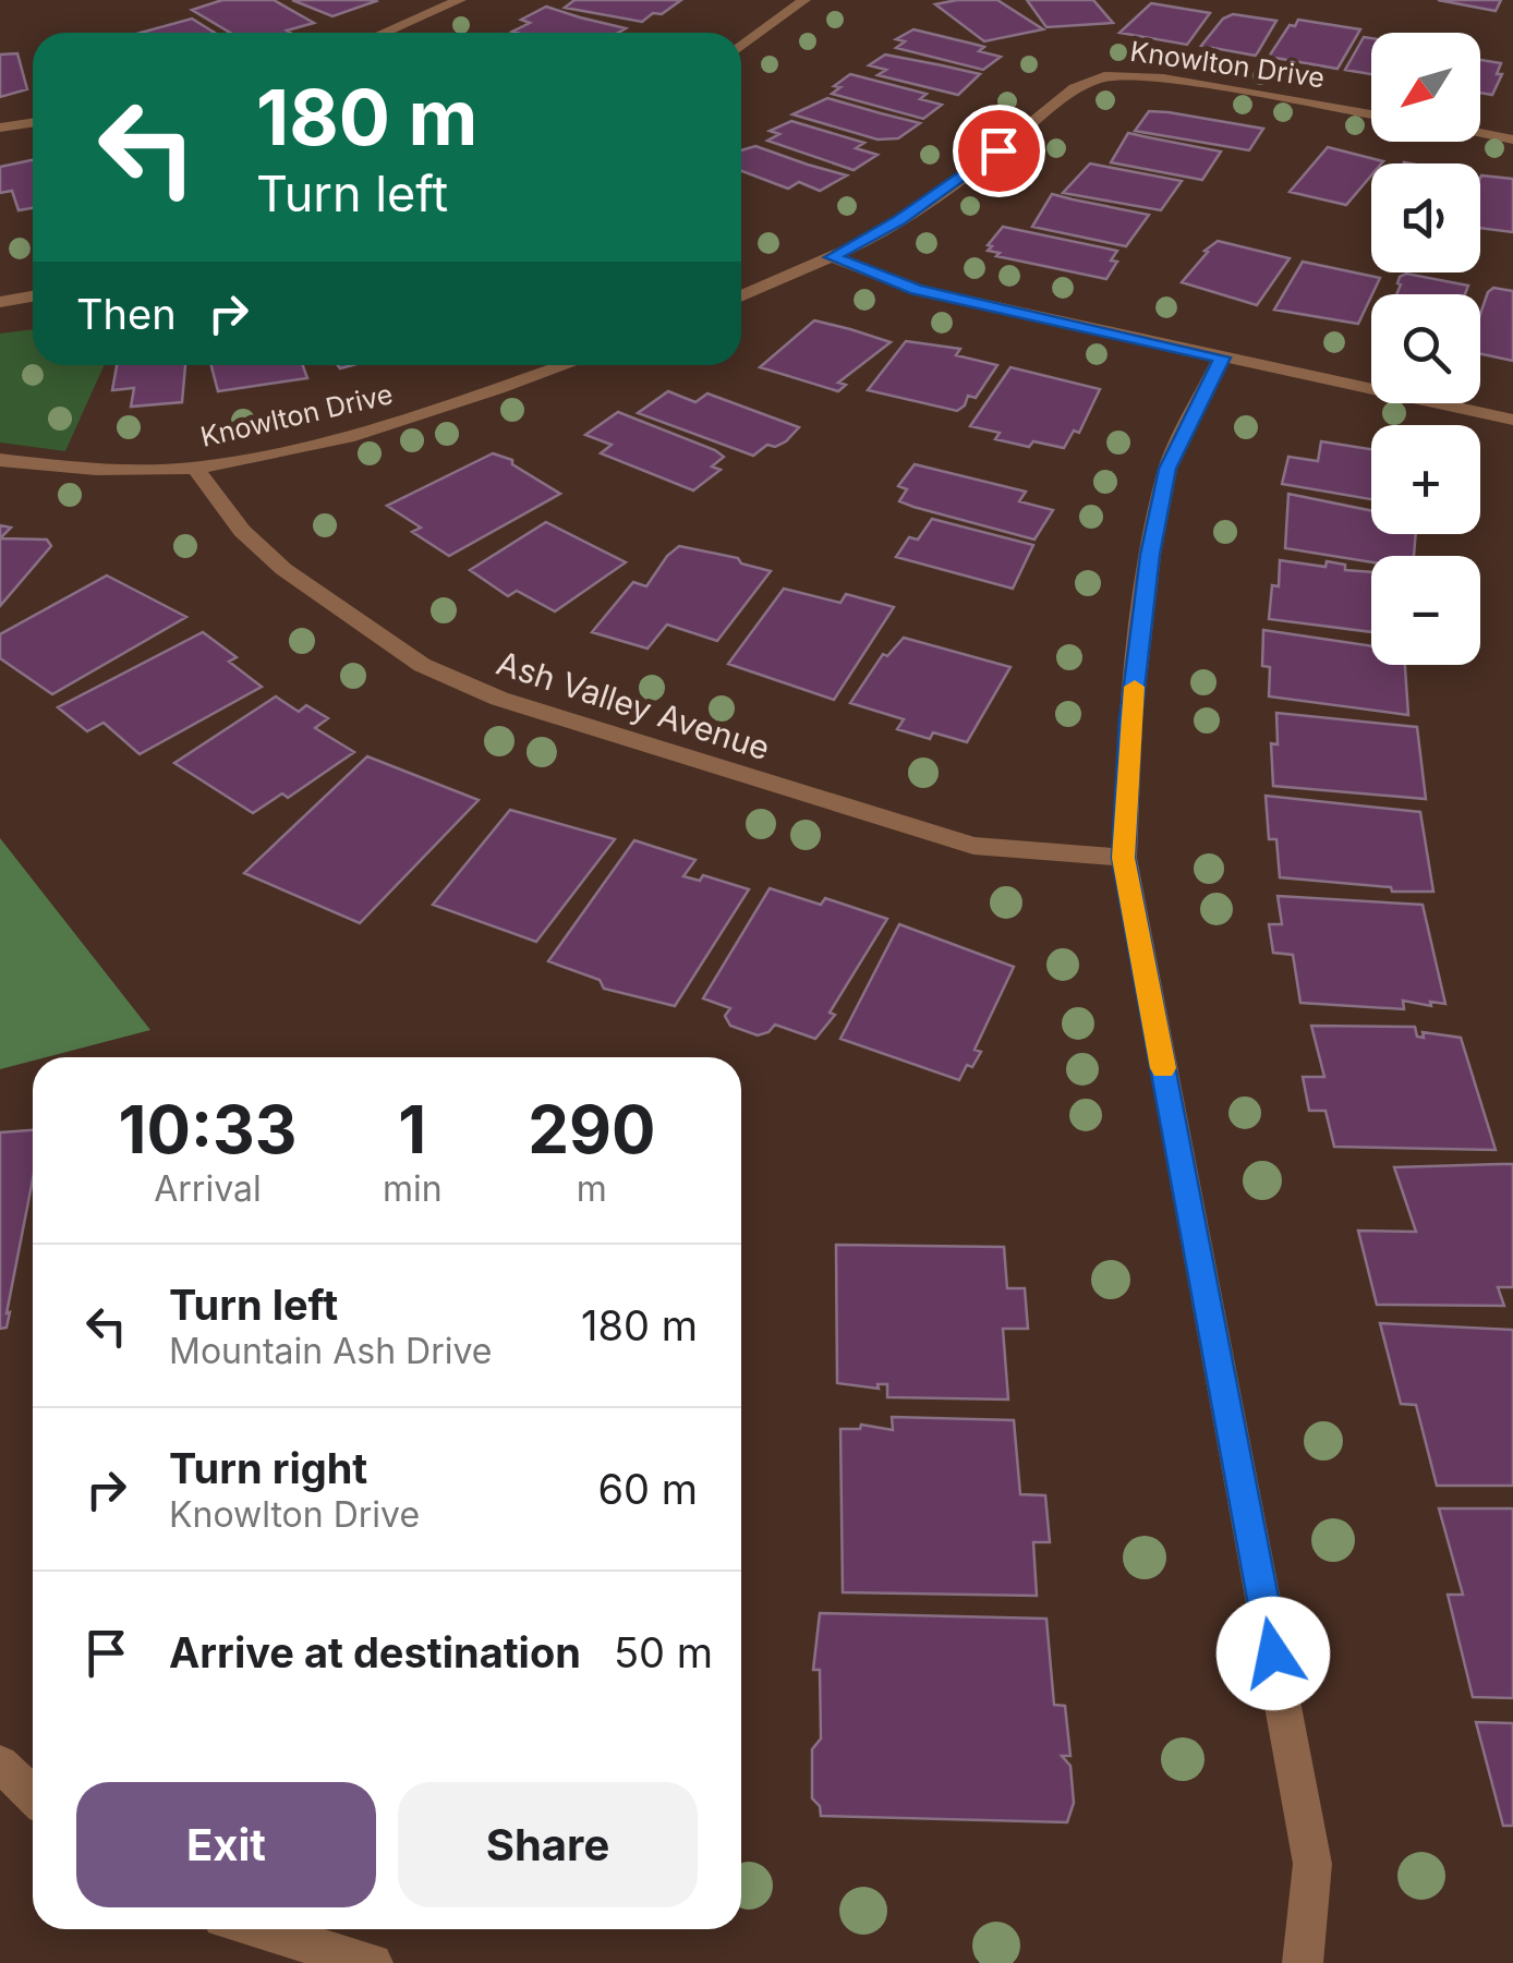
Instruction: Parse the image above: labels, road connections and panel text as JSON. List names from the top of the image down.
{
  "streets": {
    "street": ["Knowlton Drive", "Ash Valley Avenue"]
  },
  "crossings": [
    ["Knowlton Drive", "Ash Valley Avenue"]
  ],
  "north": "bottom left",
  "page": {
    "map_buttons": ["+", "−"],
    "turn": ["180 m", "Turn left"],
    "then": "Then",
    "eta": [
      "10:33",
      "Arrival",
      "1",
      "min",
      "290",
      "m"
    ],
    "list": [
      {
        "name": "Turn left",
        "note": "Mountain Ash Drive",
        "value": "180 m"
      },
      {
        "name": "Turn right",
        "note": "Knowlton Drive",
        "value": "60 m"
      },
      {
        "name": "Arrive at destination",
        "value": "50 m"
      }
    ],
    "buttons": ["Exit", "Share"]
  }
}
